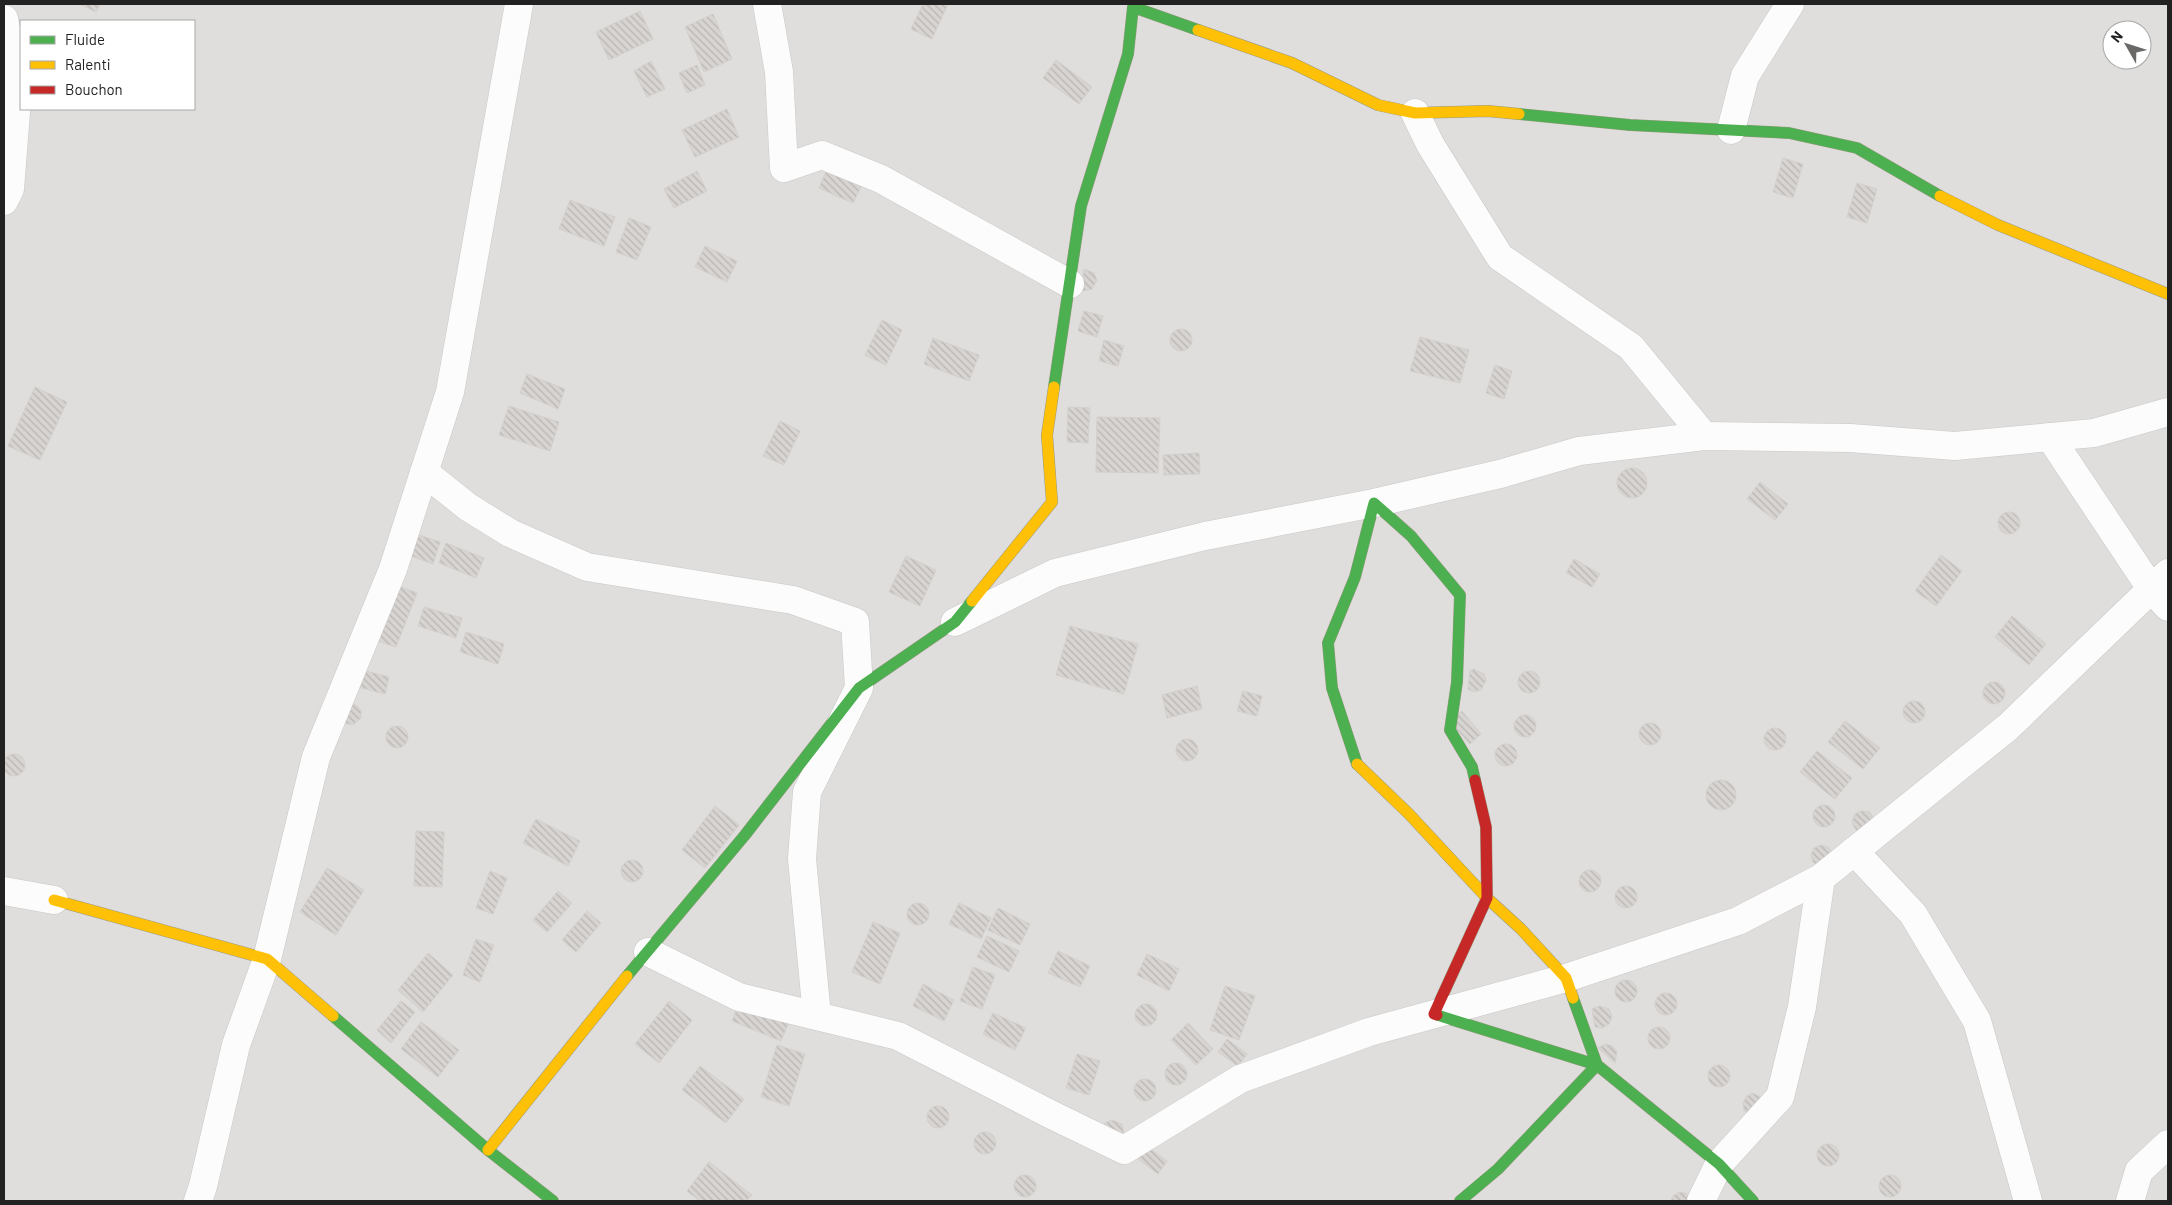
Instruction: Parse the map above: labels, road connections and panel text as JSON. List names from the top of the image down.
{
  "legend": ["Fluide", "Ralenti", "Bouchon"],
  "north": "top left"
}
